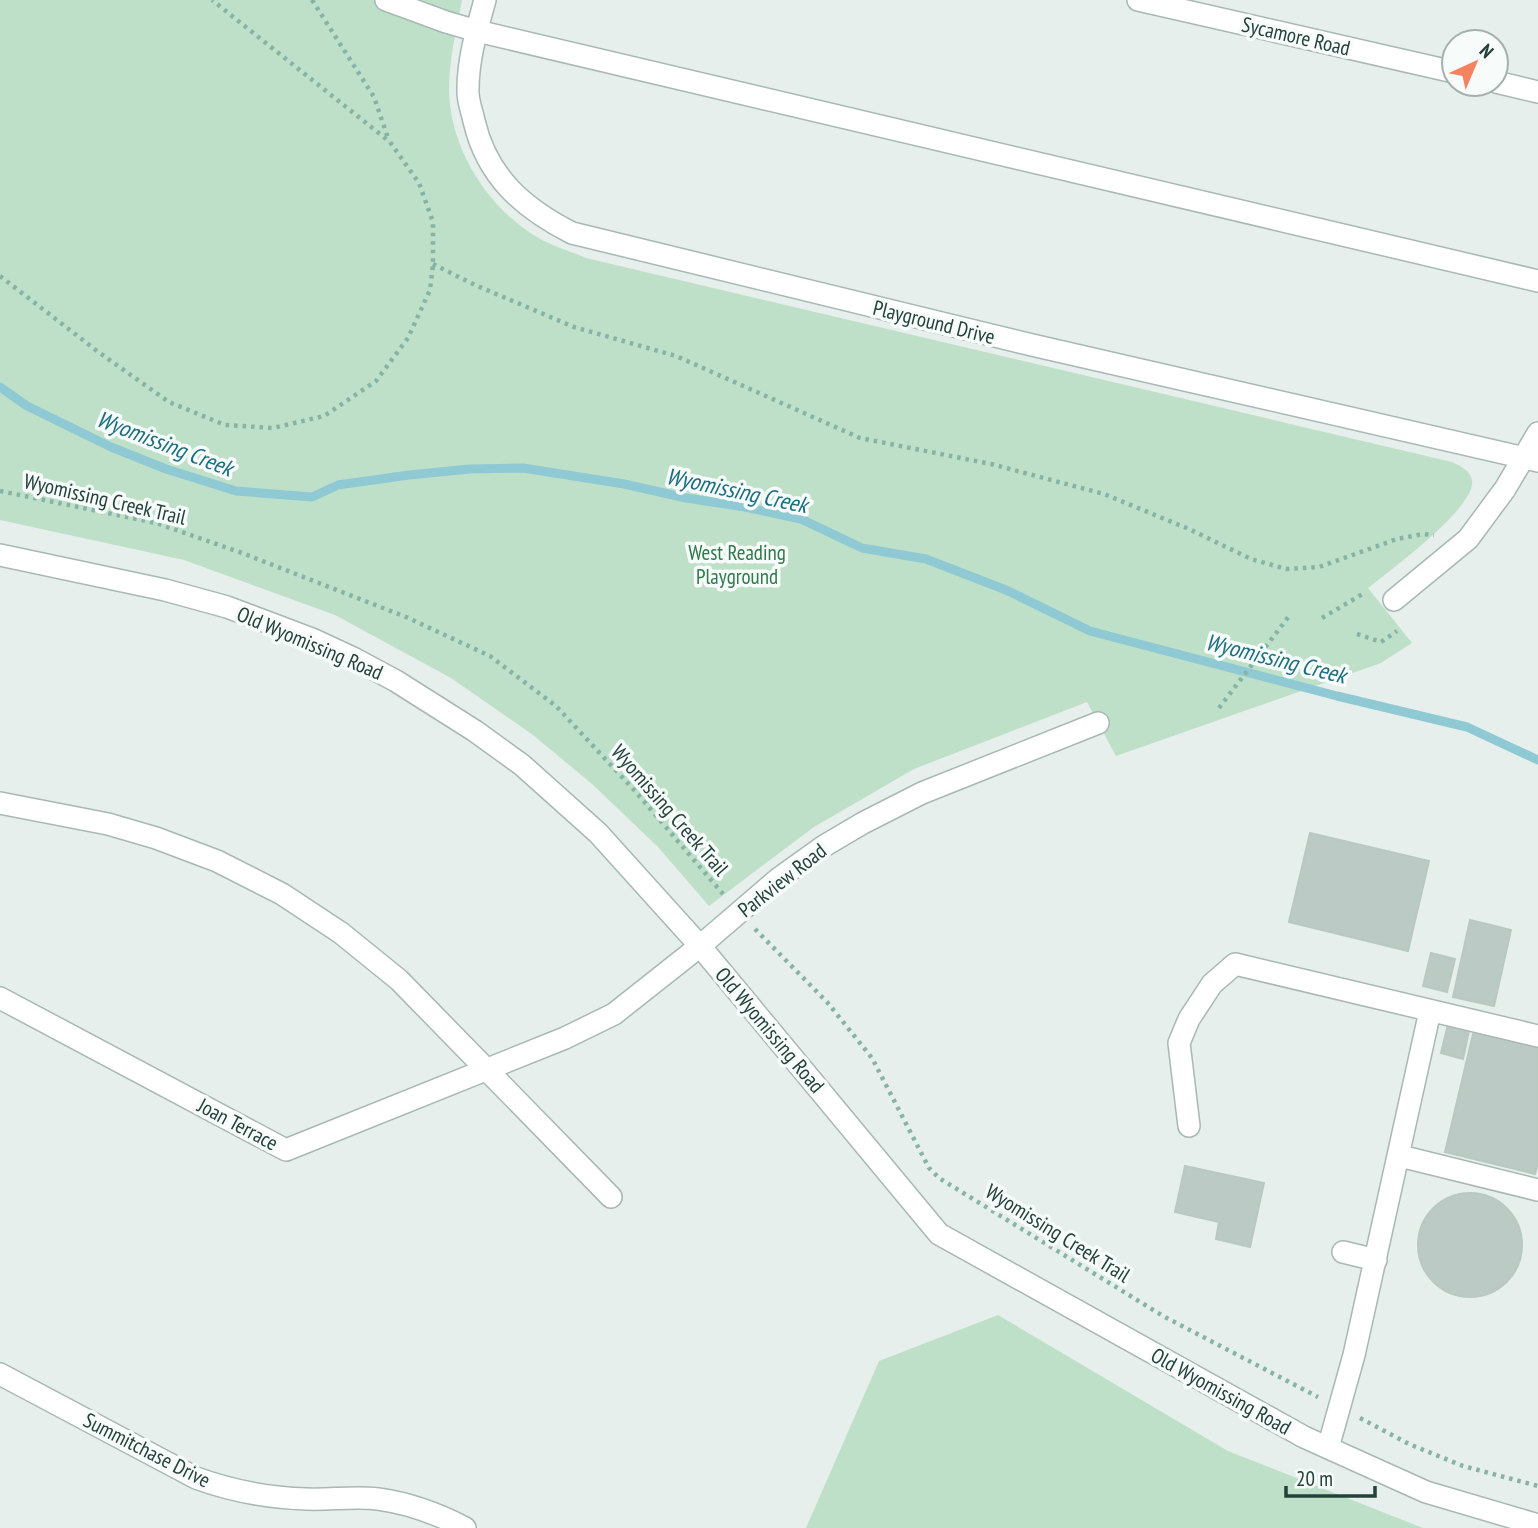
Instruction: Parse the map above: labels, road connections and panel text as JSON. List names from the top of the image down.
{
  "streets": {
    "street": [
      "Sycamore Road",
      "Playground Drive",
      "Old Wyomissing Road",
      "Parkview Road",
      "Joan Terrace",
      "Summitchase Drive"
    ],
    "path": ["Wyomissing Creek Trail"]
  },
  "crossings": [
    ["Wyomissing Creek Trail", "Parkview Road"],
    ["Old Wyomissing Road", "Parkview Road"],
    ["Parkview Road", "Joan Terrace"]
  ],
  "water": ["Wyomissing Creek"],
  "parks": ["West Reading Playground"],
  "scale_bar": "20 m",
  "north": "top right"
}
